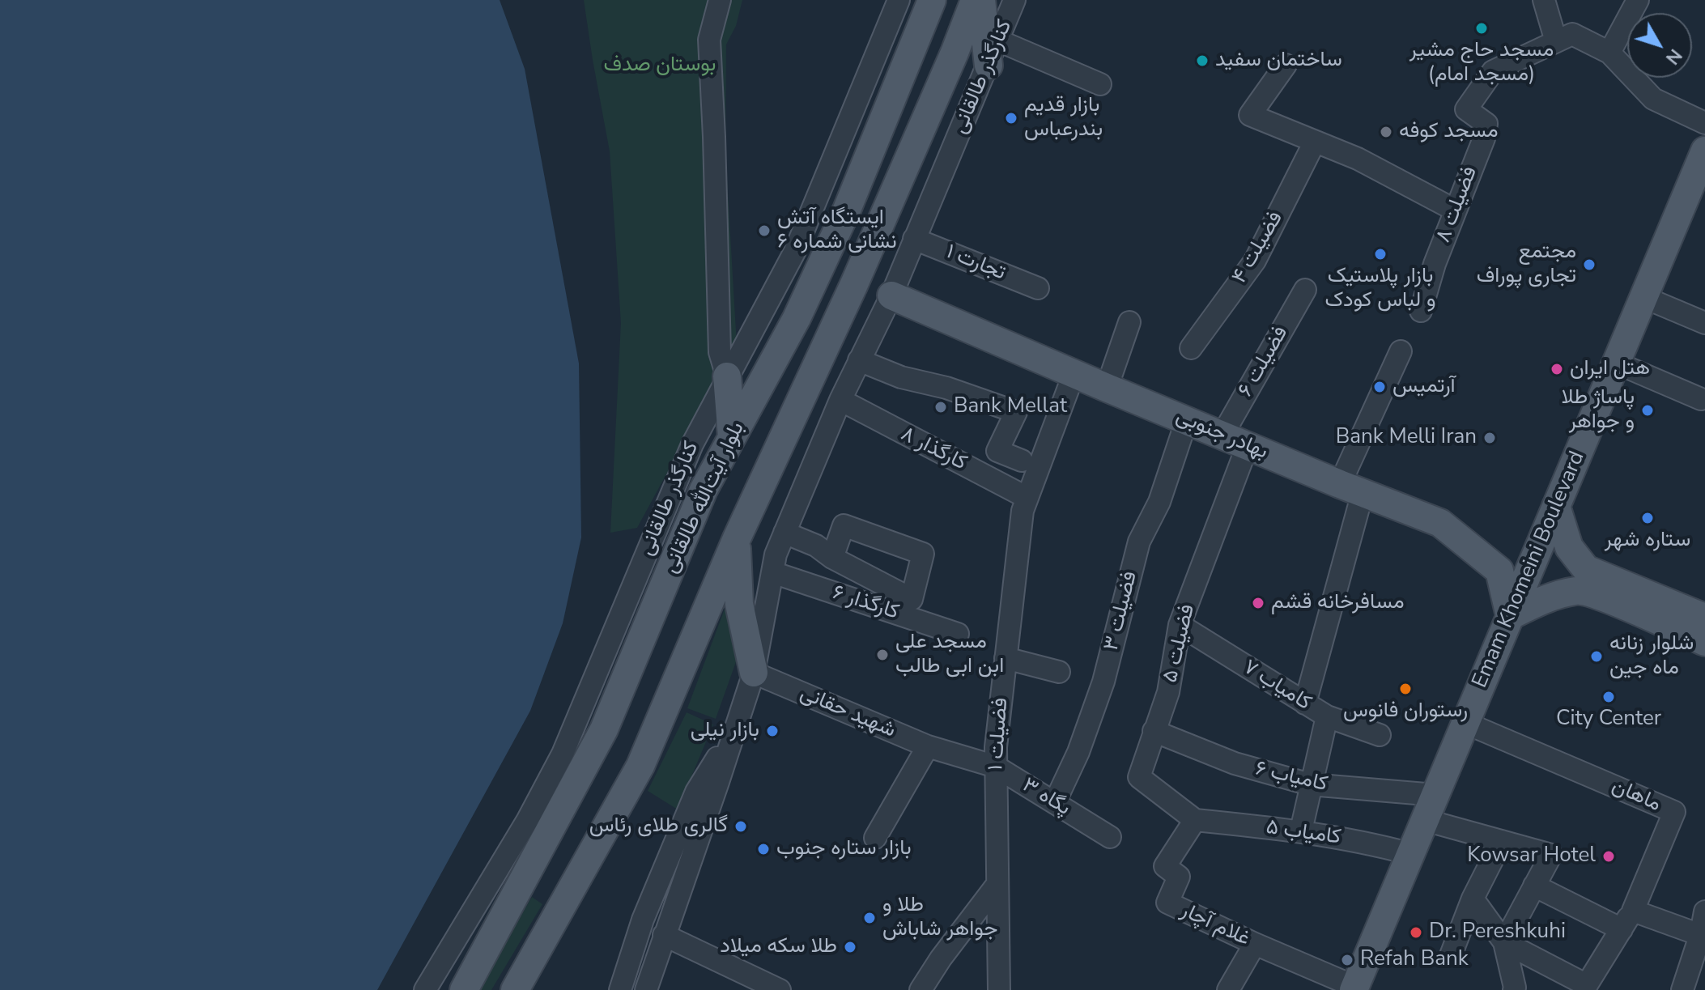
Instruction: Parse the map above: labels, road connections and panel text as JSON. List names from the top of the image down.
{
  "streets": {
    "main road": ["بهادر جنوبی", "بلوار آیت‌الله طالقانی", "Emam Khomeini Boulevard"],
    "street": [
      "کنارگذر طالقانی",
      "فضیلت ۸",
      "فضیلت ۴",
      "تجارت ۱",
      "فضیلت ۶",
      "کارگذار ۸",
      "کارگذار ۶",
      "فضیلت ۳",
      "فضیلت ۵",
      "کامیاب ۷",
      "شهید حقانی",
      "فضیلت ۱",
      "کامیاب ۶",
      "ماهان",
      "پگاه ۳",
      "کامیاب ۵",
      "غلام آچار"
    ]
  },
  "crossings": [
    ["کنارگذر طالقانی", "تجارت ۱"],
    ["کنارگذر طالقانی", "بهادر جنوبی"],
    ["کنارگذر طالقانی", "کارگذار ۸"],
    ["کنارگذر طالقانی", "کارگذار ۶"],
    ["کنارگذر طالقانی", "شهید حقانی"],
    ["فضیلت ۶", "بهادر جنوبی"],
    ["بهادر جنوبی", "Emam Khomeini Boulevard"],
    ["بهادر جنوبی", "فضیلت ۳"],
    ["بهادر جنوبی", "فضیلت ۵"],
    ["بهادر جنوبی", "فضیلت ۱"],
    ["کارگذار ۸", "فضیلت ۱"],
    ["Emam Khomeini Boulevard", "کامیاب ۶"],
    ["Emam Khomeini Boulevard", "ماهان"],
    ["Emam Khomeini Boulevard", "کامیاب ۵"],
    ["Emam Khomeini Boulevard", "غلام آچار"],
    ["فضیلت ۳", "پگاه ۳"],
    ["فضیلت ۵", "کامیاب ۷"],
    ["فضیلت ۵", "کامیاب ۶"],
    ["فضیلت ۵", "کامیاب ۵"],
    ["فضیلت ۵", "غلام آچار"],
    ["شهید حقانی", "پگاه ۳"],
    ["فضیلت ۱", "پگاه ۳"],
    ["کامیاب ۵", "غلام آچار"]
  ],
  "parks": ["بوستان صدف"],
  "places": [
    "مسجد حاج مشیر (مسجد امام)",
    "ساختمان سفید",
    "بازار قدیم بندرعباس",
    "مسجد کوفه",
    "ایستگاه آتش نشانی شماره ۶",
    "بازار پلاستیک و لباس کودک",
    "مجتمع تجاری پوراف",
    "هتل ایران",
    "آرتمیس",
    "Bank Mellat",
    "پاساژ طلا و جواهر",
    "Bank Melli Iran",
    "ستاره شهر",
    "مسافرخانه قشم",
    "مسجد علی ابن ابی طالب",
    "شلوار زنانه ماه جین",
    "رستوران فانوس",
    "City Center",
    "بازار نیلی",
    "گالری طلای رئاس",
    "بازار ستاره جنوب",
    "Kowsar Hotel",
    "طلا و جواهر شاباش",
    "Dr. Pereshkuhi",
    "طلا سکه میلاد",
    "Refah Bank"
  ],
  "north": "bottom right"
}
